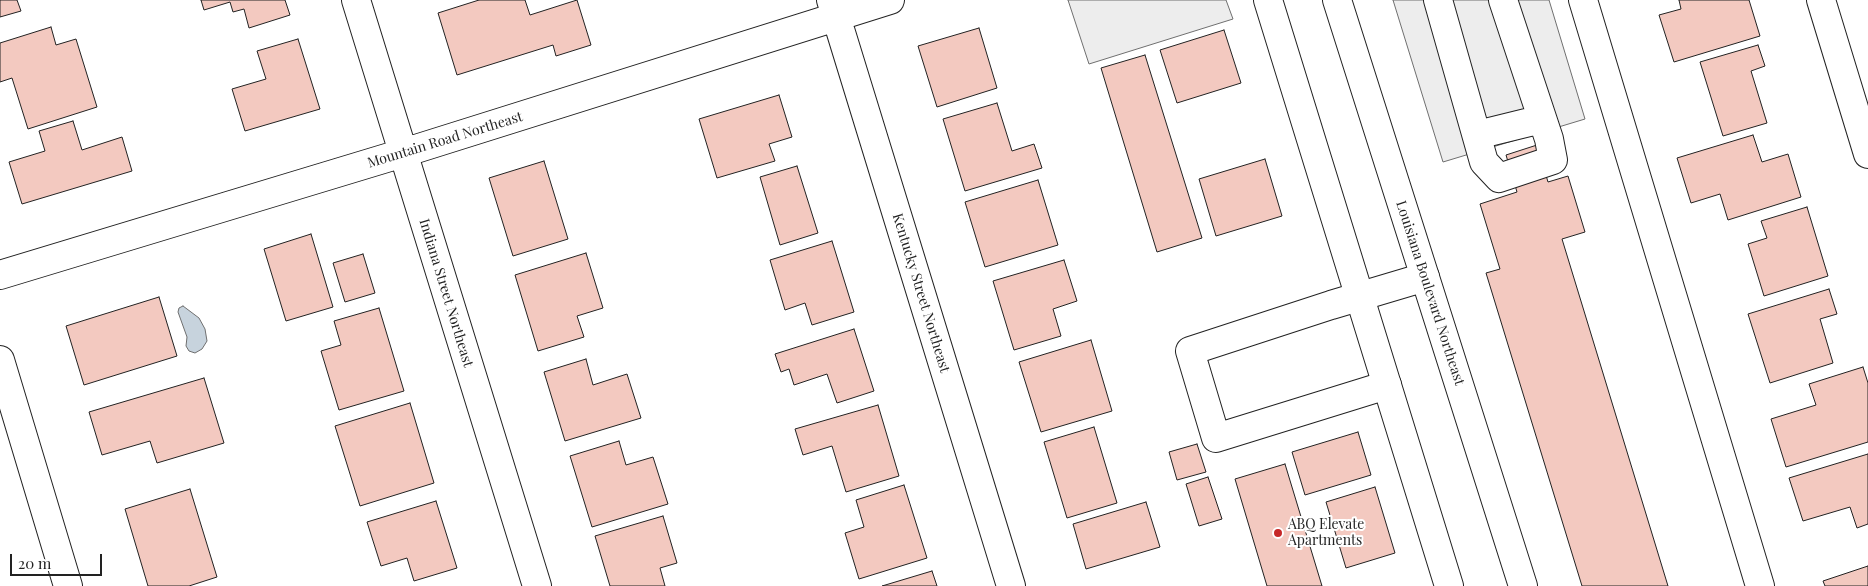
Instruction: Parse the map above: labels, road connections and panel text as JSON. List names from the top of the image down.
{
  "streets": {
    "street": [
      "Mountain Road Northeast",
      "Indiana Street Northeast",
      "Kentucky Street Northeast",
      "Louisiana Boulevard Northeast"
    ]
  },
  "crossings": [
    ["Mountain Road Northeast", "Indiana Street Northeast"],
    ["Mountain Road Northeast", "Kentucky Street Northeast"]
  ],
  "places": ["ABQ Elevate Apartments"],
  "scale_bar": "20 m"
}
